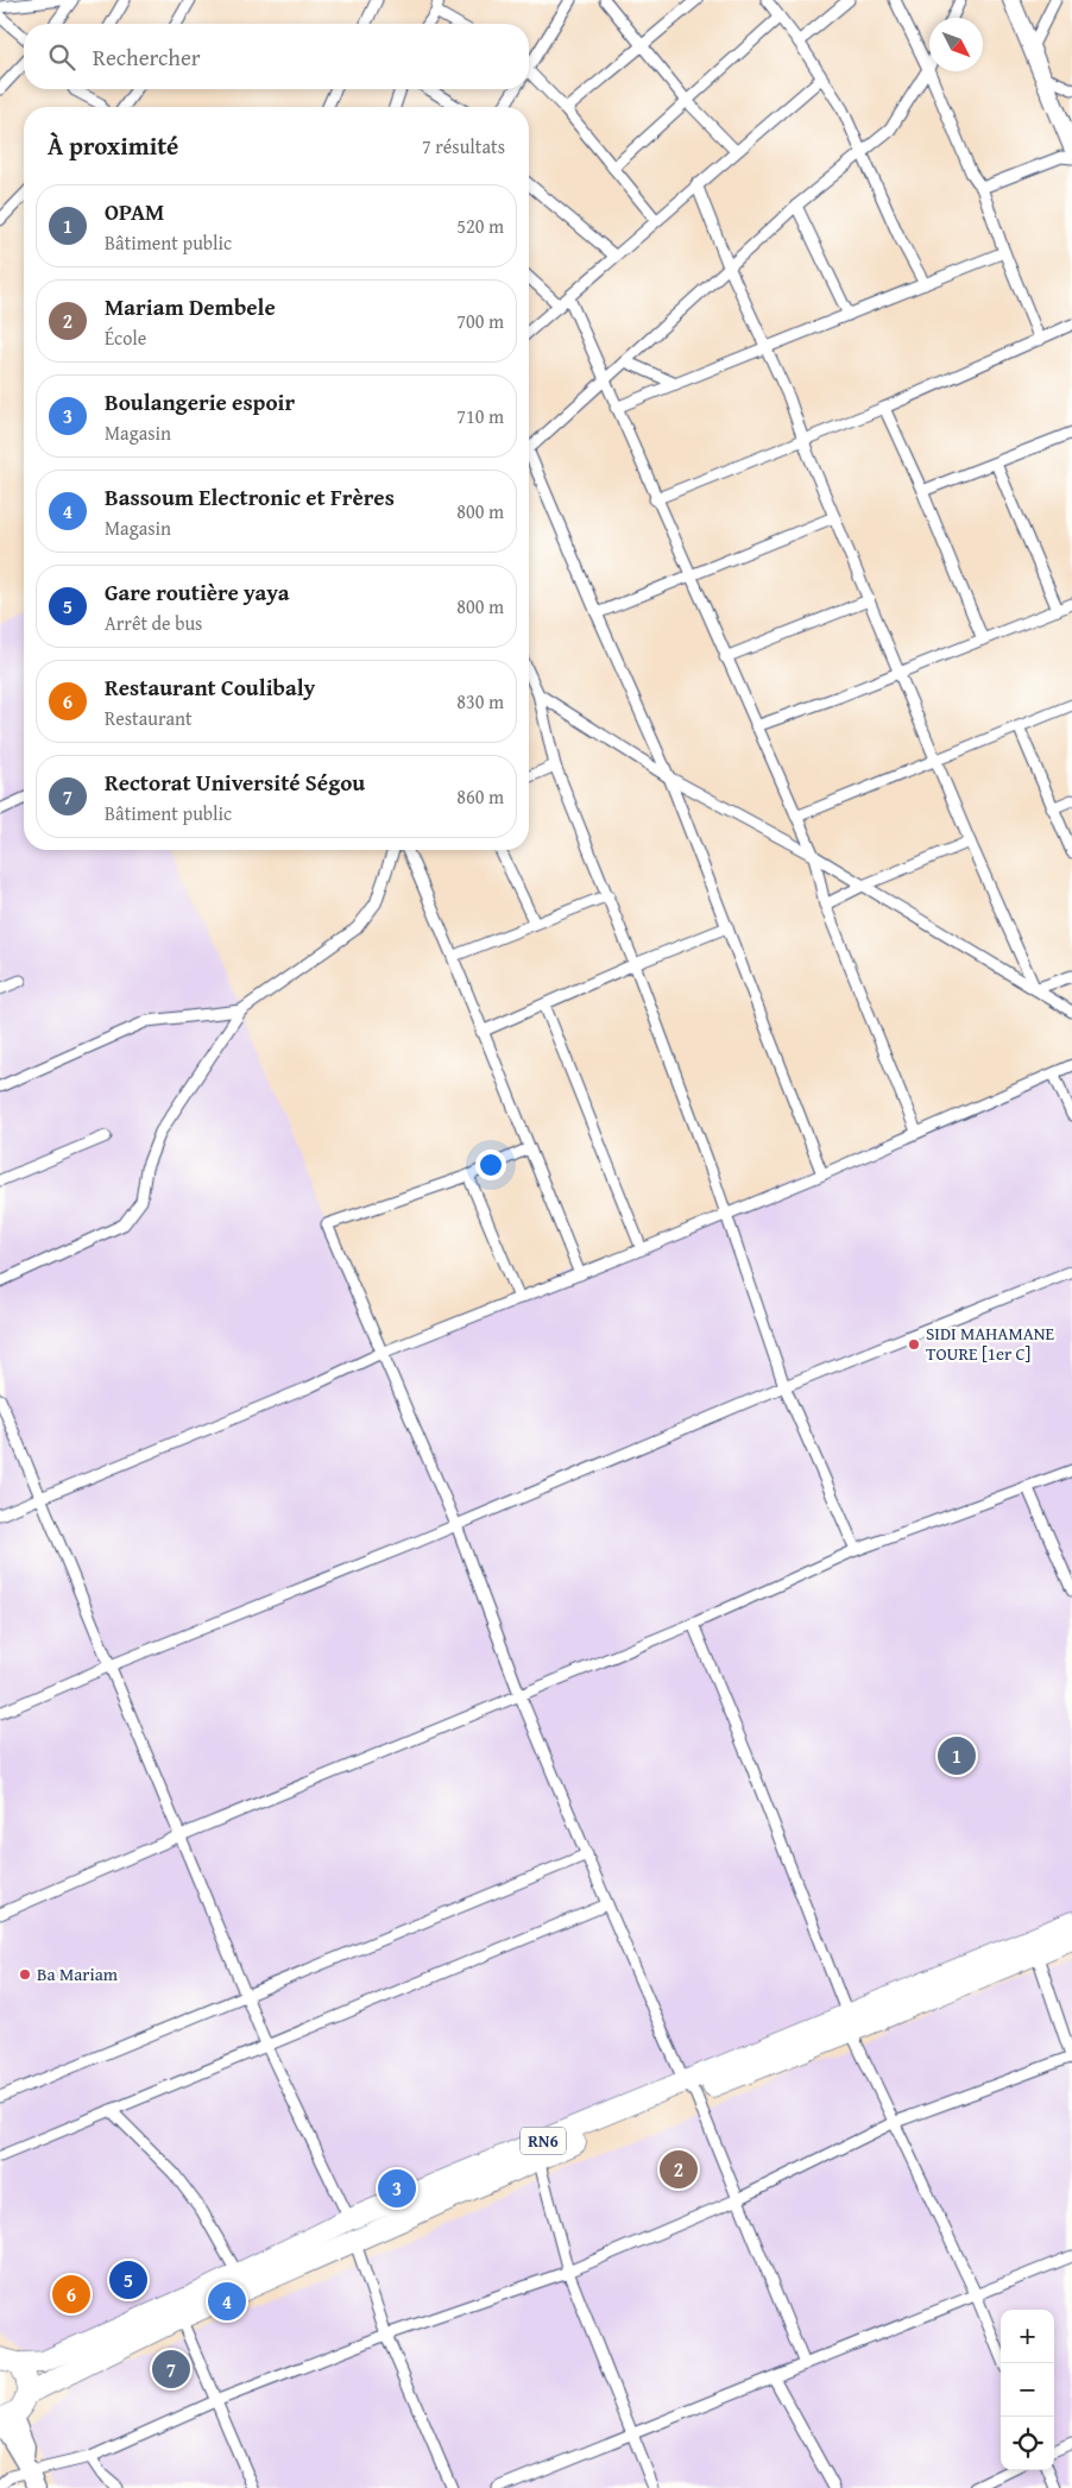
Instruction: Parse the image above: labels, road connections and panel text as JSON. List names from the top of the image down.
{
  "streets": {
    "highway": ["RN6"]
  },
  "places": ["SIDI MAHAMANE TOURE [1er C]", "Ba Mariam"],
  "north": "bottom right",
  "page": {
    "search": "Rechercher",
    "heading": ["À proximité", "7 résultats"],
    "list": [
      {
        "mark": "1",
        "name": "OPAM",
        "note": "Bâtiment public",
        "value": "520 m"
      },
      {
        "mark": "2",
        "name": "Mariam Dembele",
        "note": "École",
        "value": "700 m"
      },
      {
        "mark": "3",
        "name": "Boulangerie espoir",
        "note": "Magasin",
        "value": "710 m"
      },
      {
        "mark": "4",
        "name": "Bassoum Electronic et Frères",
        "note": "Magasin",
        "value": "800 m"
      },
      {
        "mark": "5",
        "name": "Gare routière yaya",
        "note": "Arrêt de bus",
        "value": "800 m"
      },
      {
        "mark": "6",
        "name": "Restaurant Coulibaly",
        "note": "Restaurant",
        "value": "830 m"
      },
      {
        "mark": "7",
        "name": "Rectorat Université Ségou",
        "note": "Bâtiment public",
        "value": "860 m"
      }
    ],
    "pins": [
      "1",
      "2",
      "3",
      "5",
      "6",
      "4",
      "7"
    ],
    "map_buttons": ["+", "−"]
  }
}
